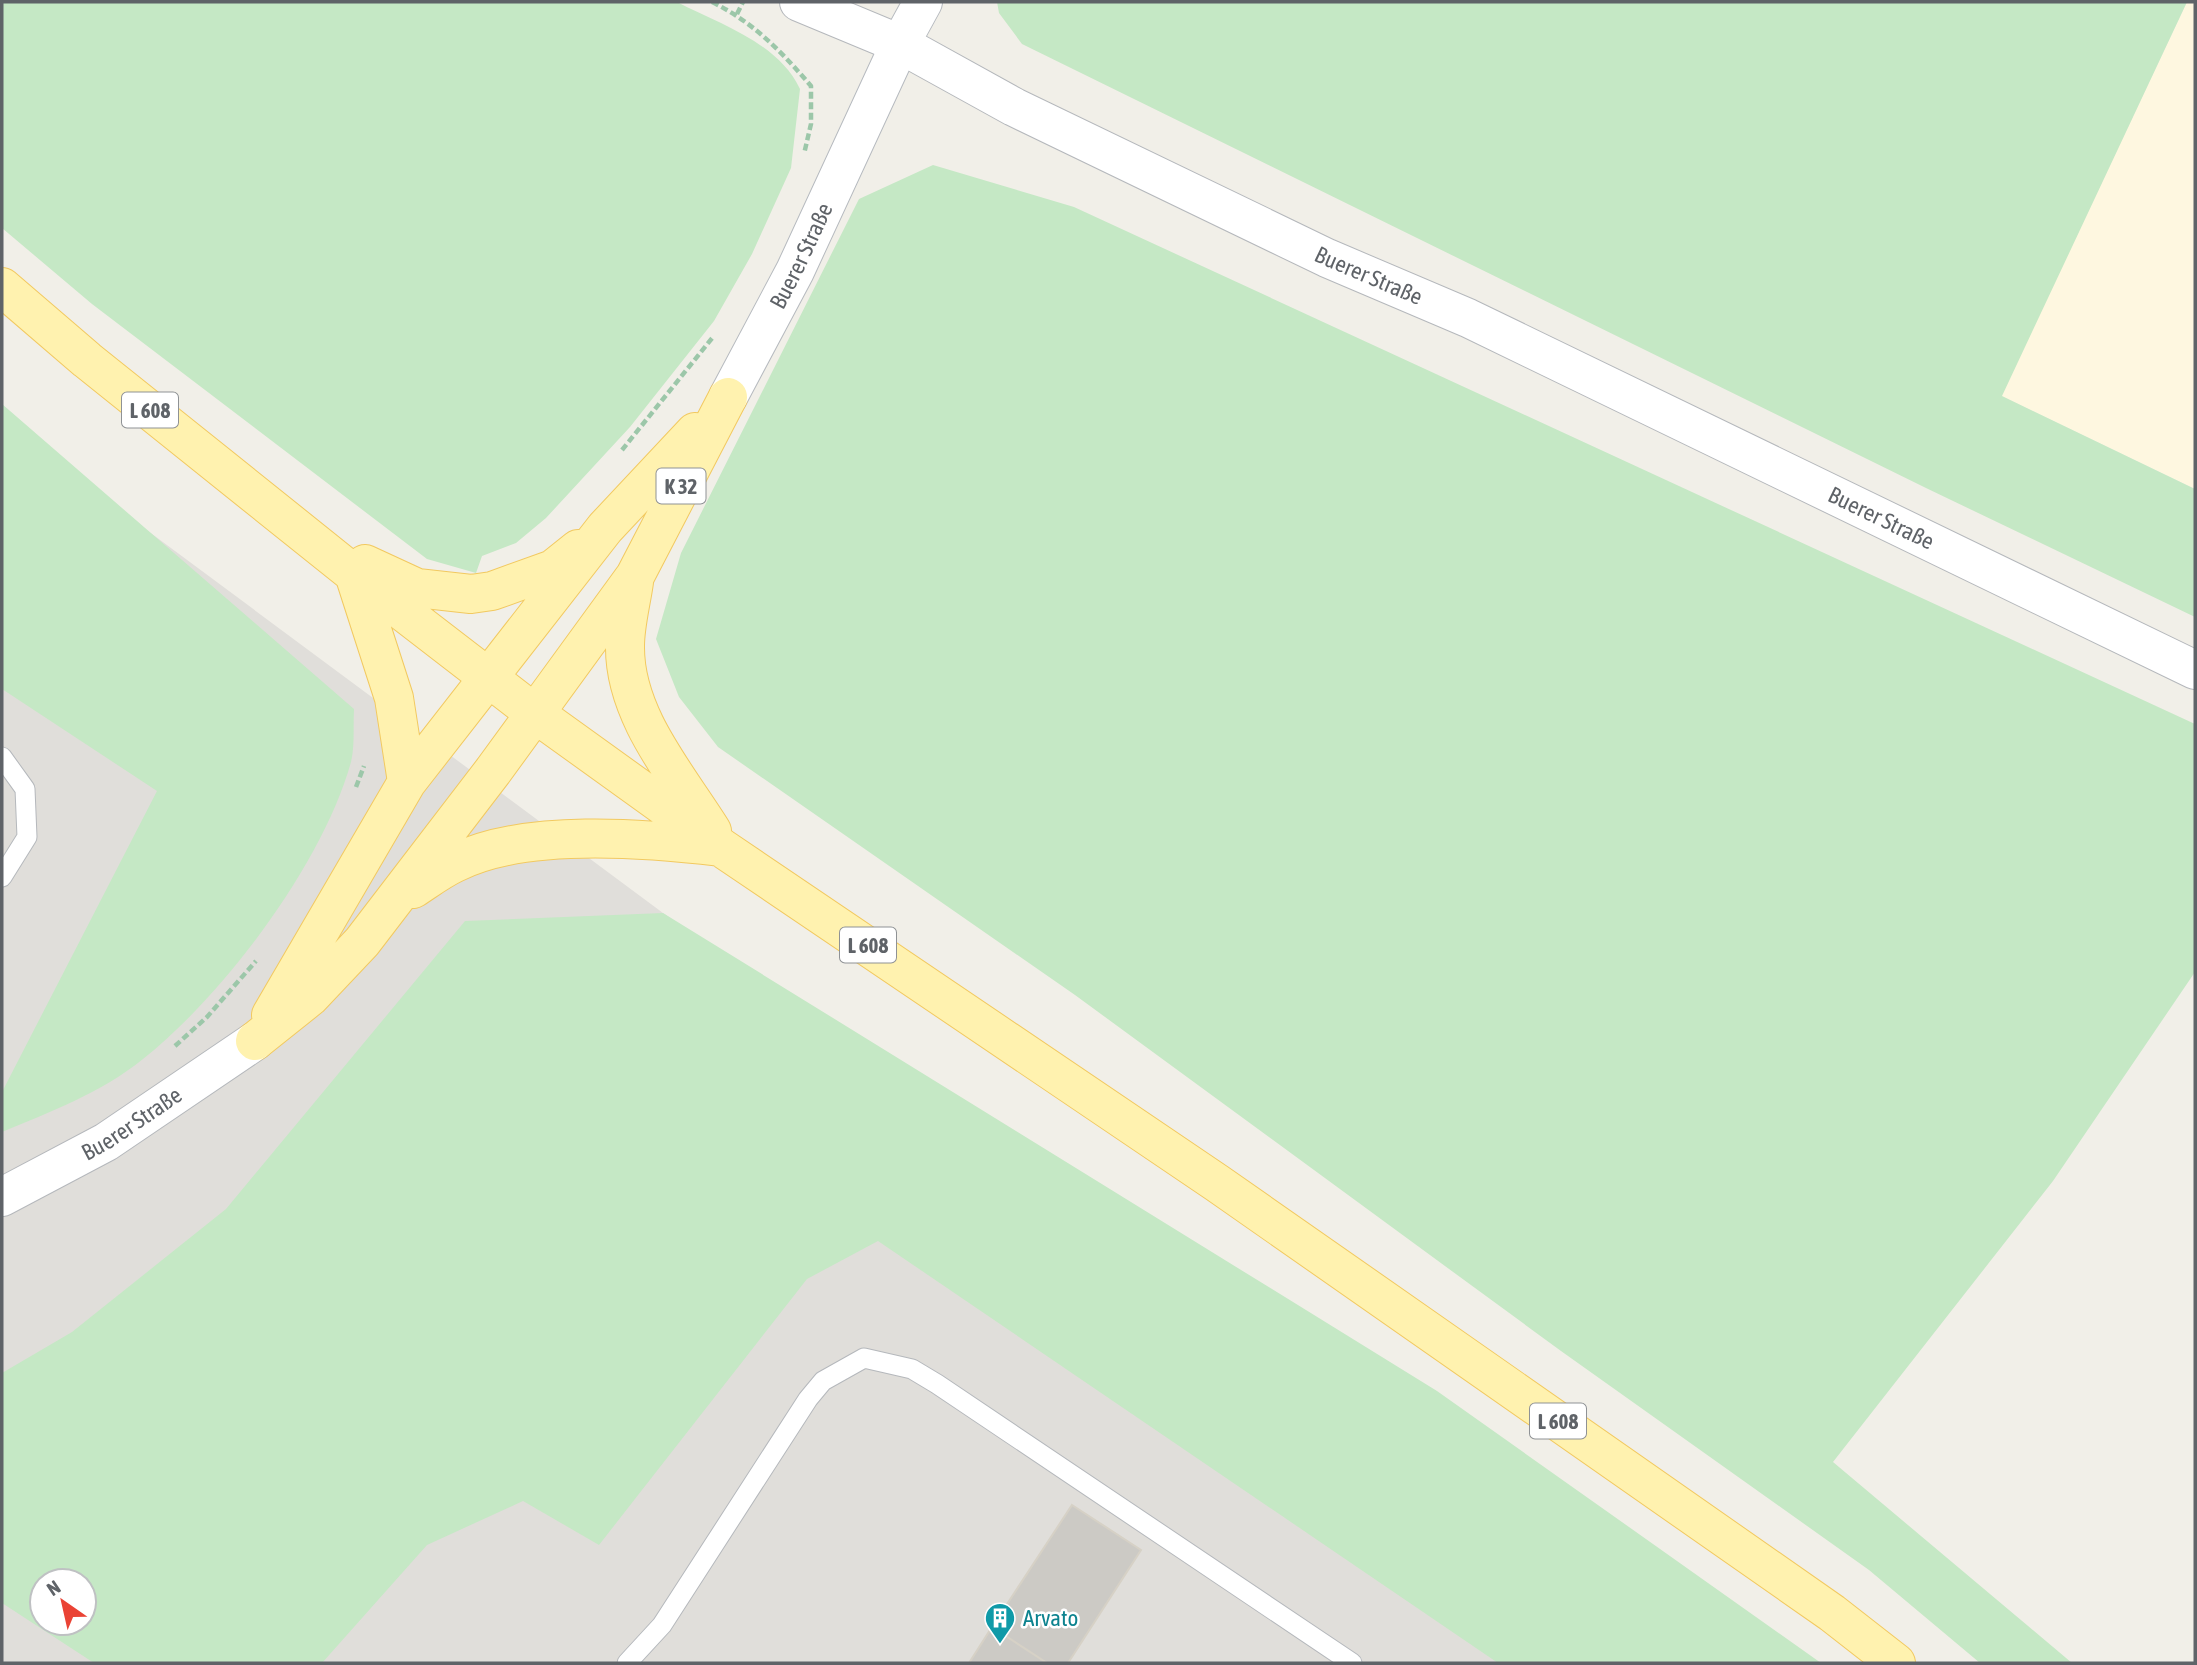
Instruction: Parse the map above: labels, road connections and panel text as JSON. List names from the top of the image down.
{
  "streets": {
    "main road": ["L 608", "K 32"],
    "street": ["Buerer Straße"]
  },
  "crossings": [
    ["Buerer Straße", "K 32"],
    ["L 608", "K 32"]
  ],
  "places": {
    "building": ["Arvato"]
  },
  "north": "top left"
}
